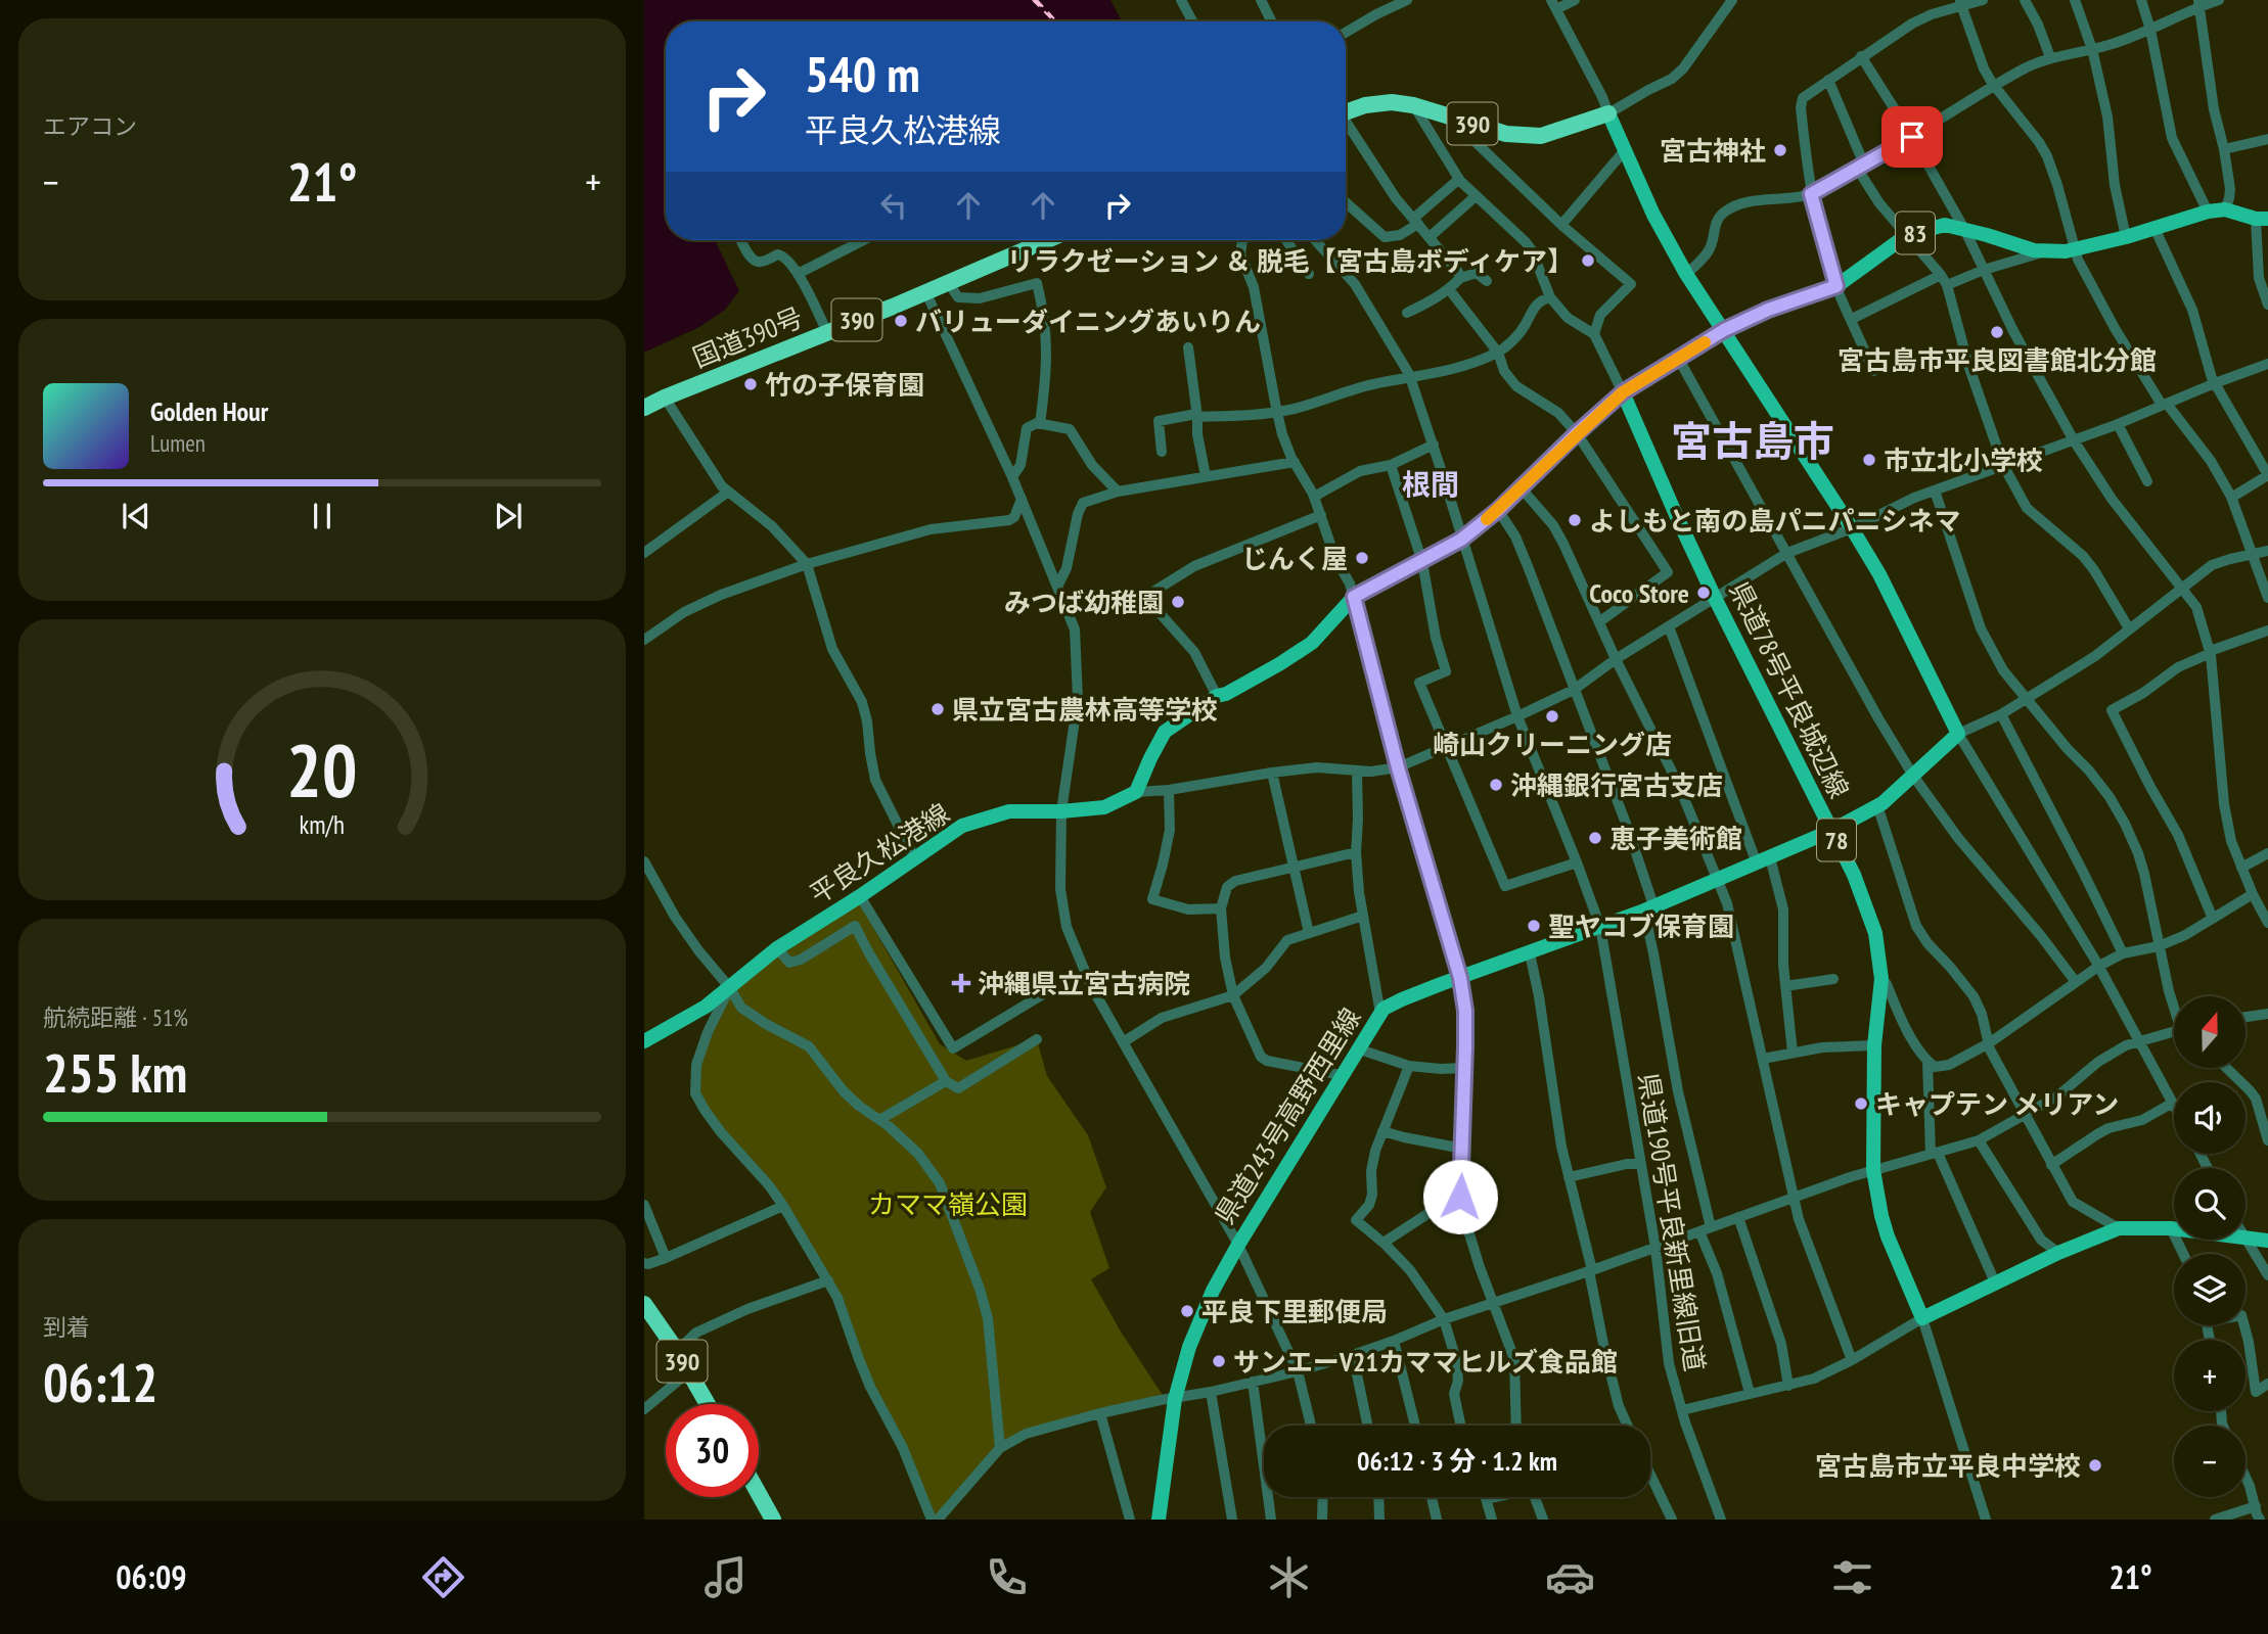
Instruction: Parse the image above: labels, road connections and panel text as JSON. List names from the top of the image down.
{
  "streets": {
    "highway": ["390", "国道390号"],
    "main road": [
      "83",
      "県道78号平良城辺線",
      "78",
      "平良久松港線",
      "県道243号高野西里線"
    ],
    "street": ["県道190号平良新里線旧道"]
  },
  "crossings": [
    ["県道78号平良城辺線", "県道243号高野西里線"],
    ["県道243号高野西里線", "県道190号平良新里線旧道"]
  ],
  "districts": ["宮古島市", "根間"],
  "parks": ["カママ嶺公園"],
  "places": {
    "other": [
      "宮古神社",
      "リラクゼーション ＆ 脱毛【宮古島ボディケア】",
      "バリューダイニングあいりん",
      "宮古島市平良図書館北分館",
      "竹の子保育園",
      "市立北小学校",
      "よしもと南の島パニパニシネマ",
      "じんく屋",
      "Coco Store",
      "みつば幼稚園",
      "県立宮古農林高等学校",
      "崎山クリーニング店",
      "沖縄銀行宮古支店",
      "恵子美術館",
      "聖ヤコブ保育園",
      "キャプテン メリアン",
      "平良下里郵便局",
      "サンエーV21カママヒルズ食品館",
      "宮古島市立平良中学校"
    ],
    "health": ["沖縄県立宮古病院"]
  },
  "north": "top",
  "page": {
    "tile": [
      "エアコン",
      ["航続距離 · 51%", "255 km"],
      ["到着", "06:12"]
    ],
    "turn": ["540 m", "平良久松港線"],
    "heat": ["−", "21°", "+"],
    "song": ["Golden Hour", "Lumen"],
    "map_buttons": ["+", "−"],
    "limit": "30",
    "trip": "06:12 · 3 分 · 1.2 km",
    "tabs": ["06:09", "21°"],
    "gauge": ["20", "km/h"]
  }
}
